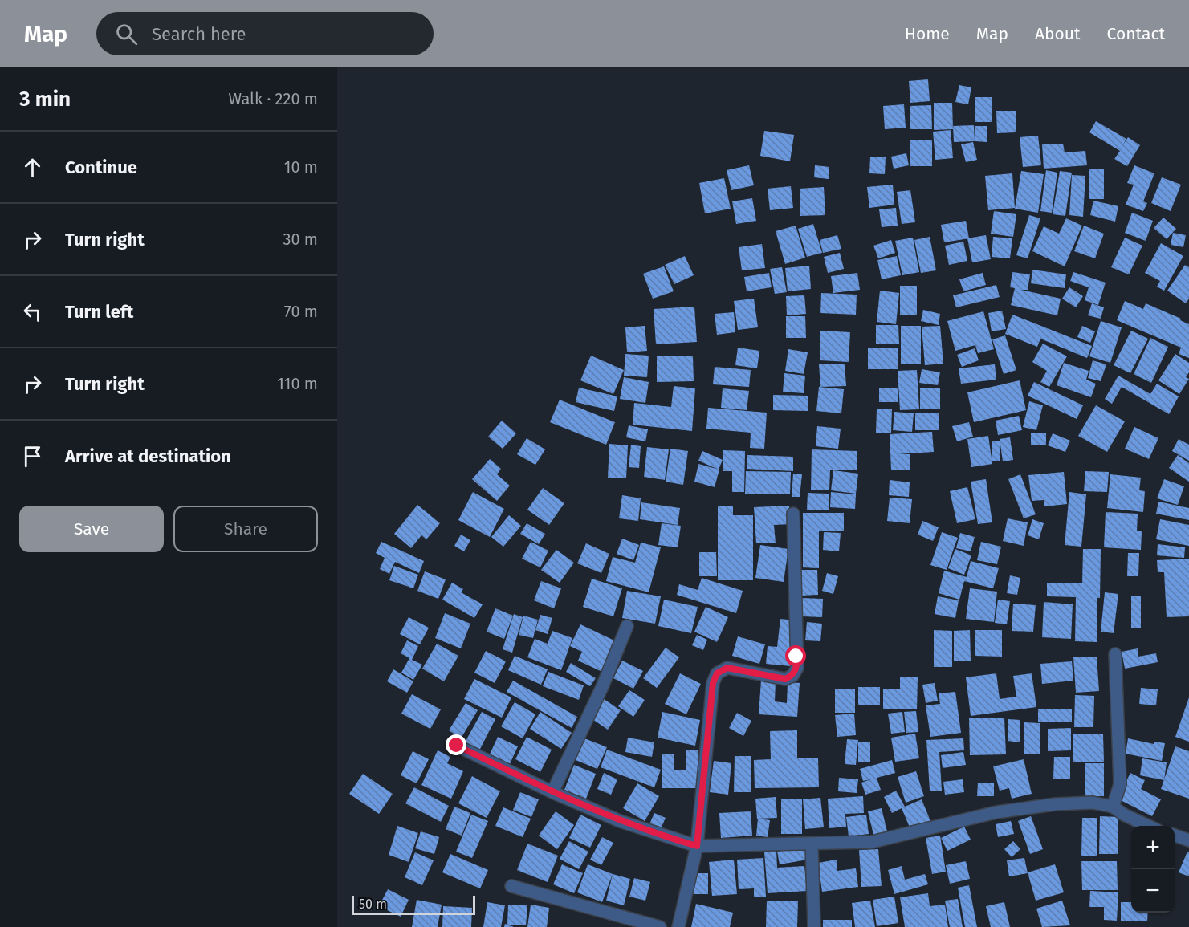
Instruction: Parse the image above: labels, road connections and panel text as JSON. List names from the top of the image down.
{
  "scale_bar": "50 m",
  "page": {
    "header": "Map",
    "search": "Search here",
    "nav": [
      "Home",
      "Map",
      "About",
      "Contact"
    ],
    "heading": ["3 min", "Walk · 220 m"],
    "list": [
      ["Continue", "10 m"],
      ["Turn right", "30 m"],
      ["Turn left", "70 m"],
      ["Turn right", "110 m"],
      "Arrive at destination"
    ],
    "buttons": ["Save", "Share"],
    "map_buttons": ["+", "−"],
    "scale": "50 m"
  }
}
